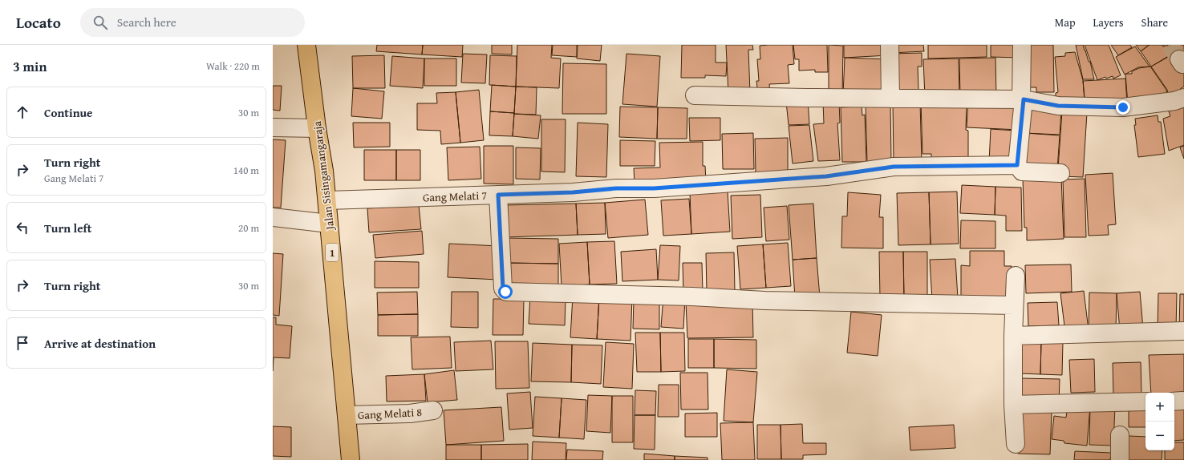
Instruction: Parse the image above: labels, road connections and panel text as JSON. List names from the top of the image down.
{
  "streets": {
    "highway": ["Jalan Sisingamangaraja", "1"],
    "street": ["Gang Melati 7", "Gang Melati 8"]
  },
  "crossings": [
    ["Jalan Sisingamangaraja", "Gang Melati 7"],
    ["Jalan Sisingamangaraja", "Gang Melati 8"]
  ],
  "page": {
    "header": "Locato",
    "search": "Search here",
    "nav": ["Map", "Layers", "Share"],
    "heading": ["3 min", "Walk · 220 m"],
    "list": [
      ["Continue", "30 m"],
      ["Turn right", "Gang Melati 7", "140 m"],
      ["Turn left", "20 m"],
      ["Turn right", "30 m"],
      "Arrive at destination"
    ],
    "map_buttons": ["+", "−"]
  }
}
